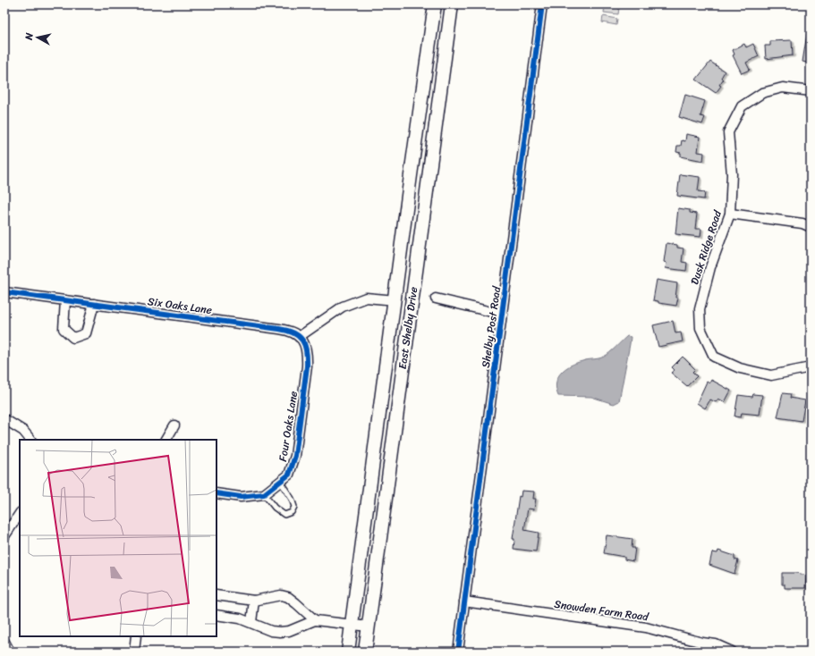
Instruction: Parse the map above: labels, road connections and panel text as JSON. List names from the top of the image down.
{
  "streets": {
    "main road": ["East Shelby Drive"],
    "street": [
      "Dusk Ridge Road",
      "Six Oaks Lane",
      "Shelby Post Road",
      "Four Oaks Lane",
      "Snowden Farm Road"
    ]
  },
  "crossings": [
    ["Six Oaks Lane", "Four Oaks Lane"],
    ["Shelby Post Road", "Snowden Farm Road"]
  ],
  "north": "left"
}
